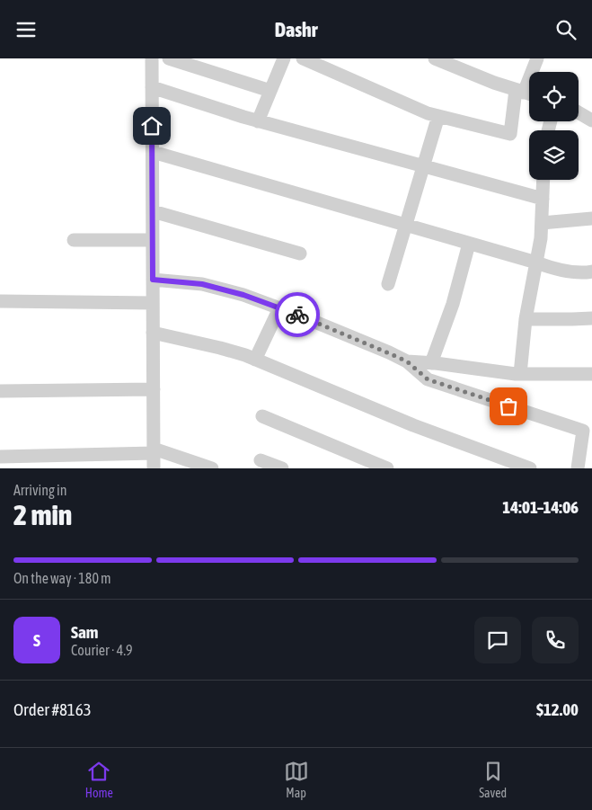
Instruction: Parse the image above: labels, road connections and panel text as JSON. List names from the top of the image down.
{
  "page": {
    "header": "Dashr",
    "heading": ["2 min", "Arriving in", "14:01–14:06"],
    "panel": [
      "Sam",
      "Courier · 4.9",
      "Order #8163",
      "$12.00"
    ],
    "bar": "On the way · 180 m",
    "round": "S",
    "tabs": ["Home", "Map", "Saved"]
  }
}
